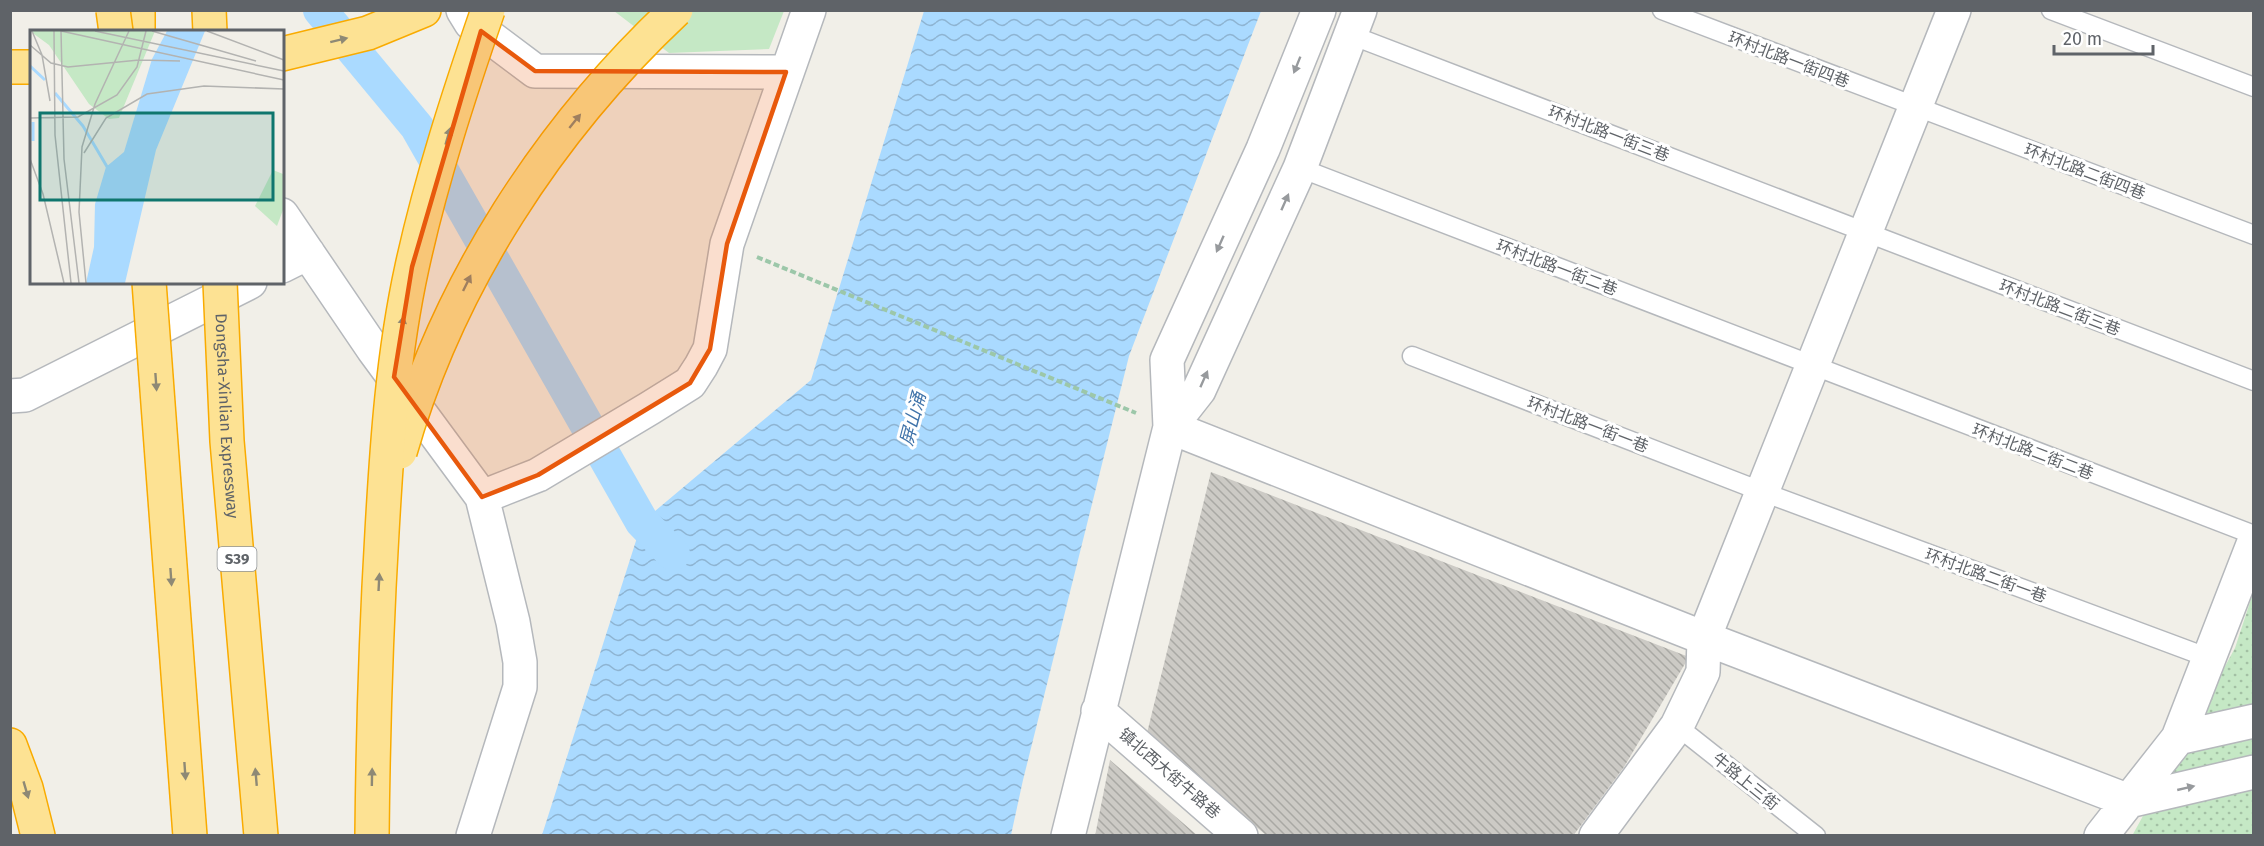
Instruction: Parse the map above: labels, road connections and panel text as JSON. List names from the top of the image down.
{
  "streets": {
    "highway": ["Dongsha-Xinlian Expressway", "S39"],
    "street": ["镇北西大街牛路巷"],
    "lane": [
      "环村北路一街四巷",
      "环村北路一街三巷",
      "环村北路二街四巷",
      "环村北路一街二巷",
      "环村北路二街三巷",
      "环村北路一街一巷",
      "环村北路二街二巷",
      "环村北路二街一巷",
      "牛路上三街"
    ]
  },
  "crossings": [
    ["环村北路一街四巷", "环村北路二街四巷"],
    ["环村北路一街三巷", "环村北路二街三巷"],
    ["环村北路一街二巷", "环村北路二街二巷"],
    ["环村北路一街一巷", "环村北路二街一巷"]
  ],
  "water": ["屏山涌"],
  "scale_bar": "20 m"
}
